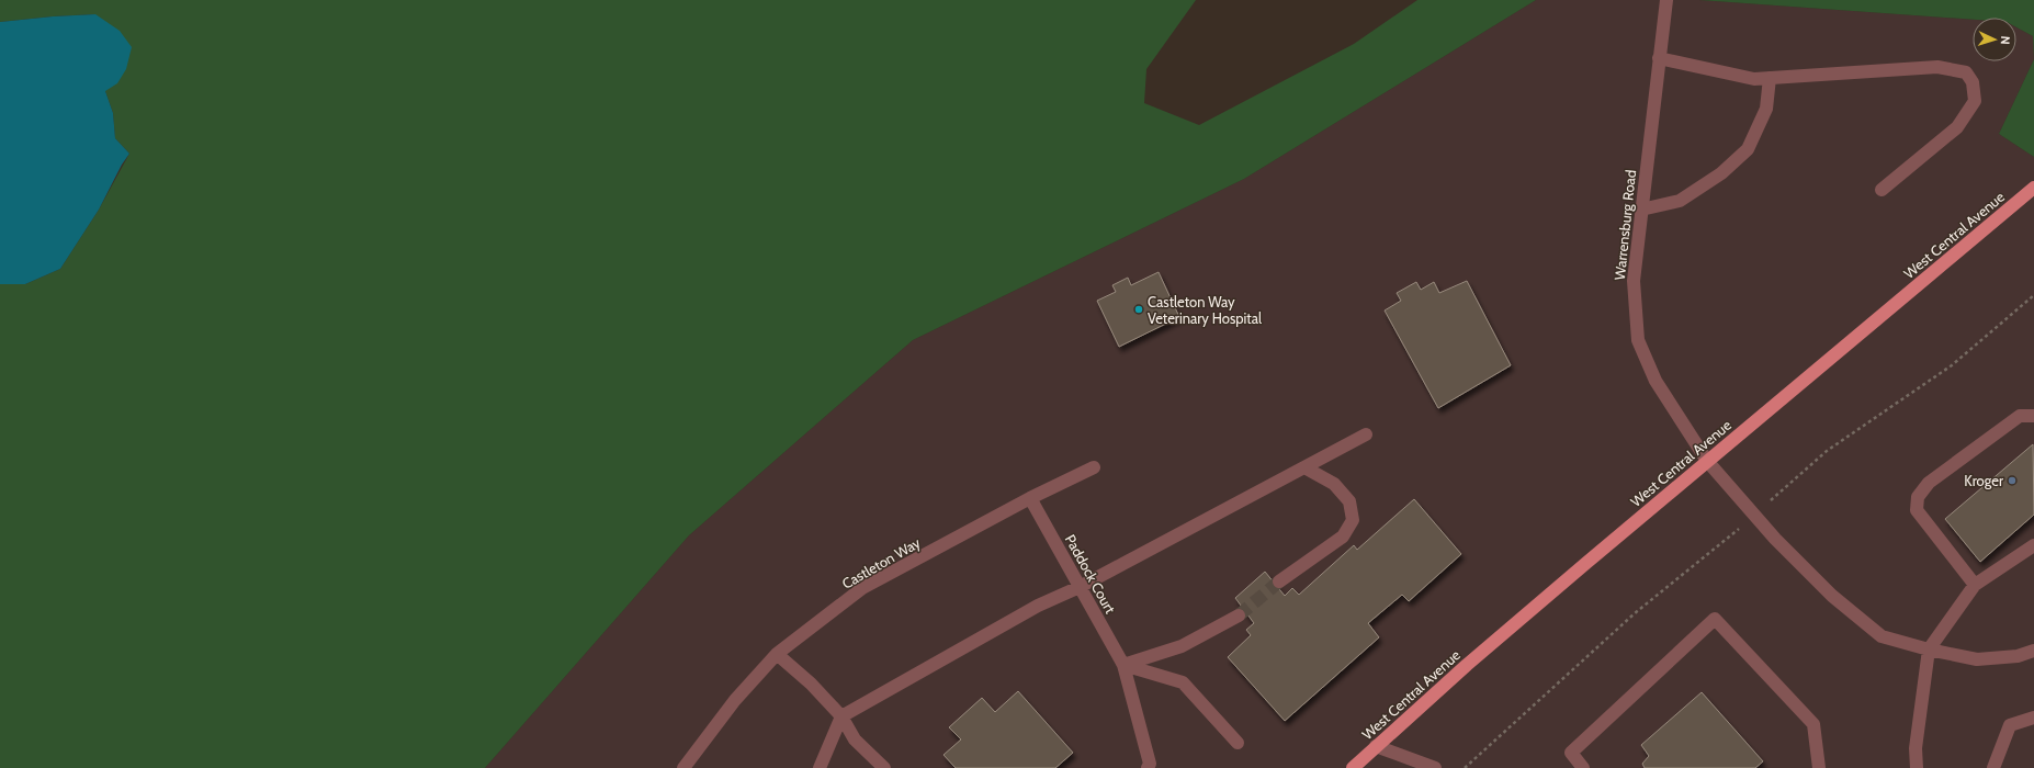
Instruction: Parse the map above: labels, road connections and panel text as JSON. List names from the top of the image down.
{
  "streets": {
    "main road": ["West Central Avenue"],
    "street": ["Warrensburg Road", "Castleton Way", "Paddock Court"]
  },
  "crossings": [
    ["Warrensburg Road", "West Central Avenue"],
    ["Castleton Way", "Paddock Court"]
  ],
  "places": ["Castleton Way Veterinary Hospital", "Kroger"],
  "north": "right"
}
